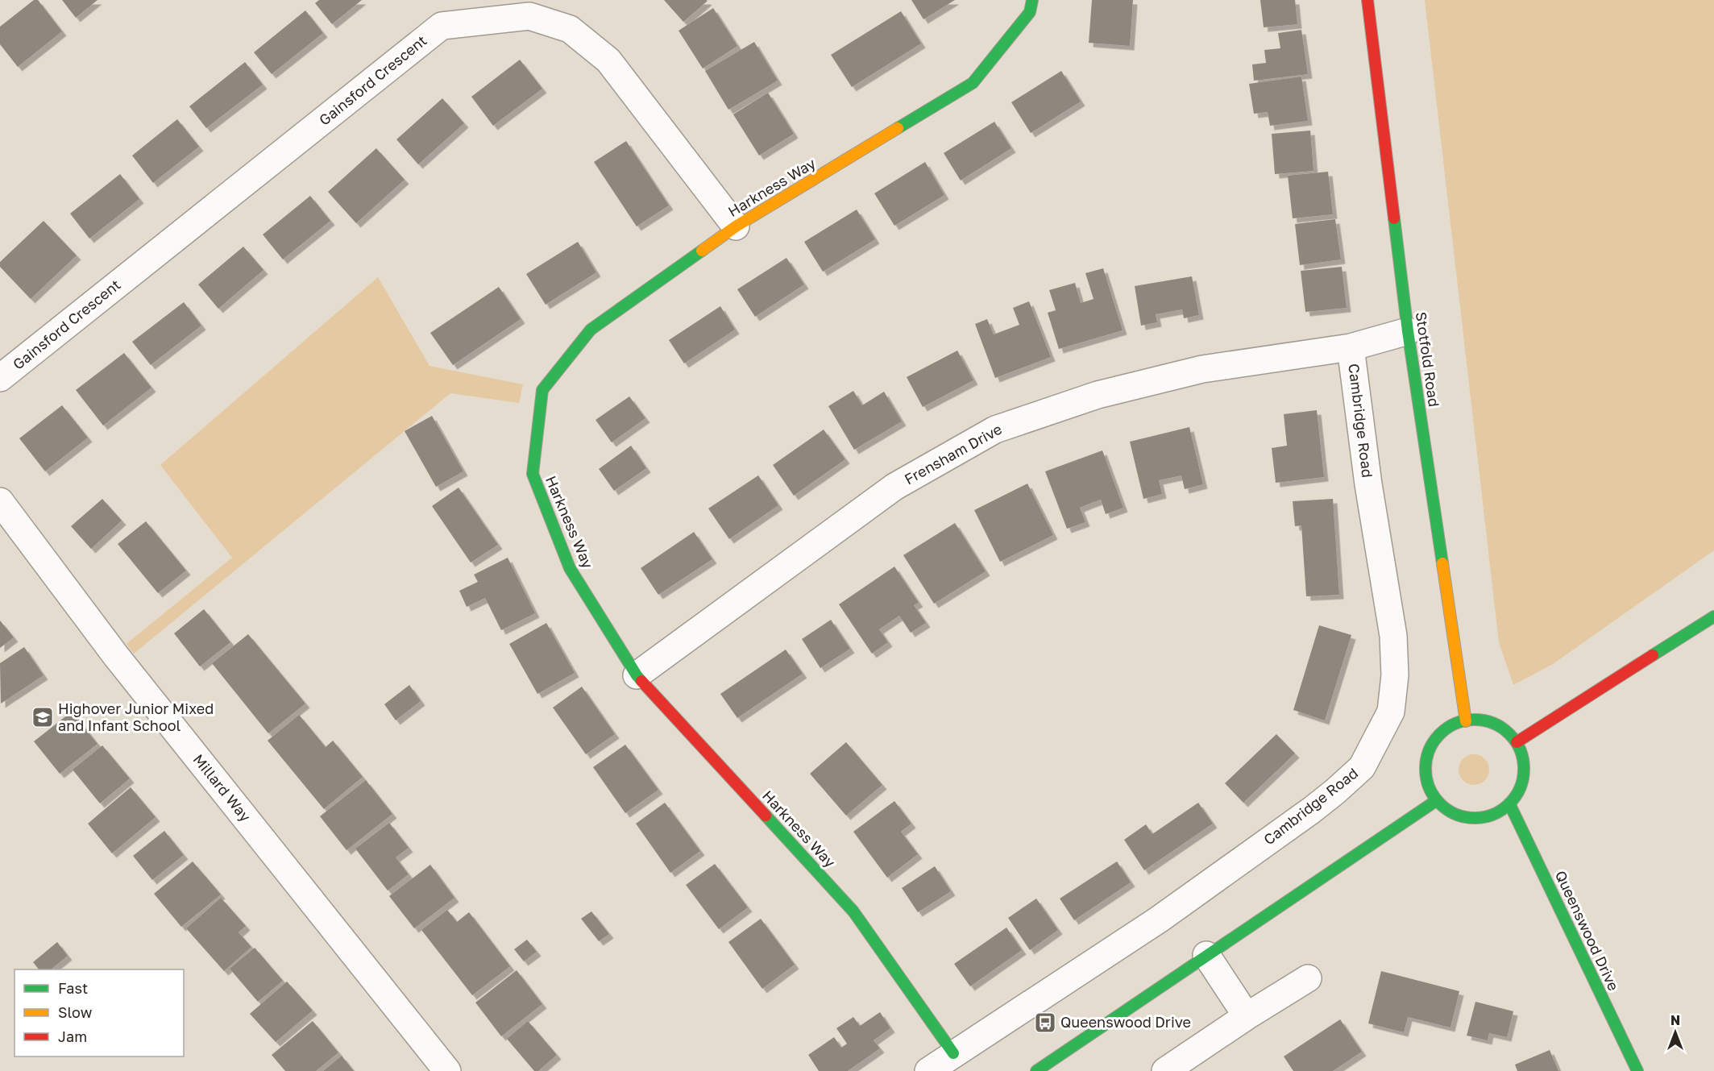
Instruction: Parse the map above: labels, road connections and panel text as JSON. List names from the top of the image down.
{
  "streets": {
    "street": [
      "Gainsford Crescent",
      "Harkness Way",
      "Stotfold Road",
      "Cambridge Road",
      "Frensham Drive",
      "Millard Way",
      "Queenswood Drive"
    ]
  },
  "crossings": [
    ["Gainsford Crescent", "Harkness Way"],
    ["Harkness Way", "Cambridge Road"],
    ["Harkness Way", "Frensham Drive"],
    ["Stotfold Road", "Frensham Drive"],
    ["Stotfold Road", "Queenswood Drive"],
    ["Cambridge Road", "Frensham Drive"]
  ],
  "places": {
    "school or university": ["Highover Junior Mixed and Infant School"],
    "bus stop": ["Queenswood Drive"]
  },
  "legend": ["Fast", "Slow", "Jam"],
  "north": "top"
}
